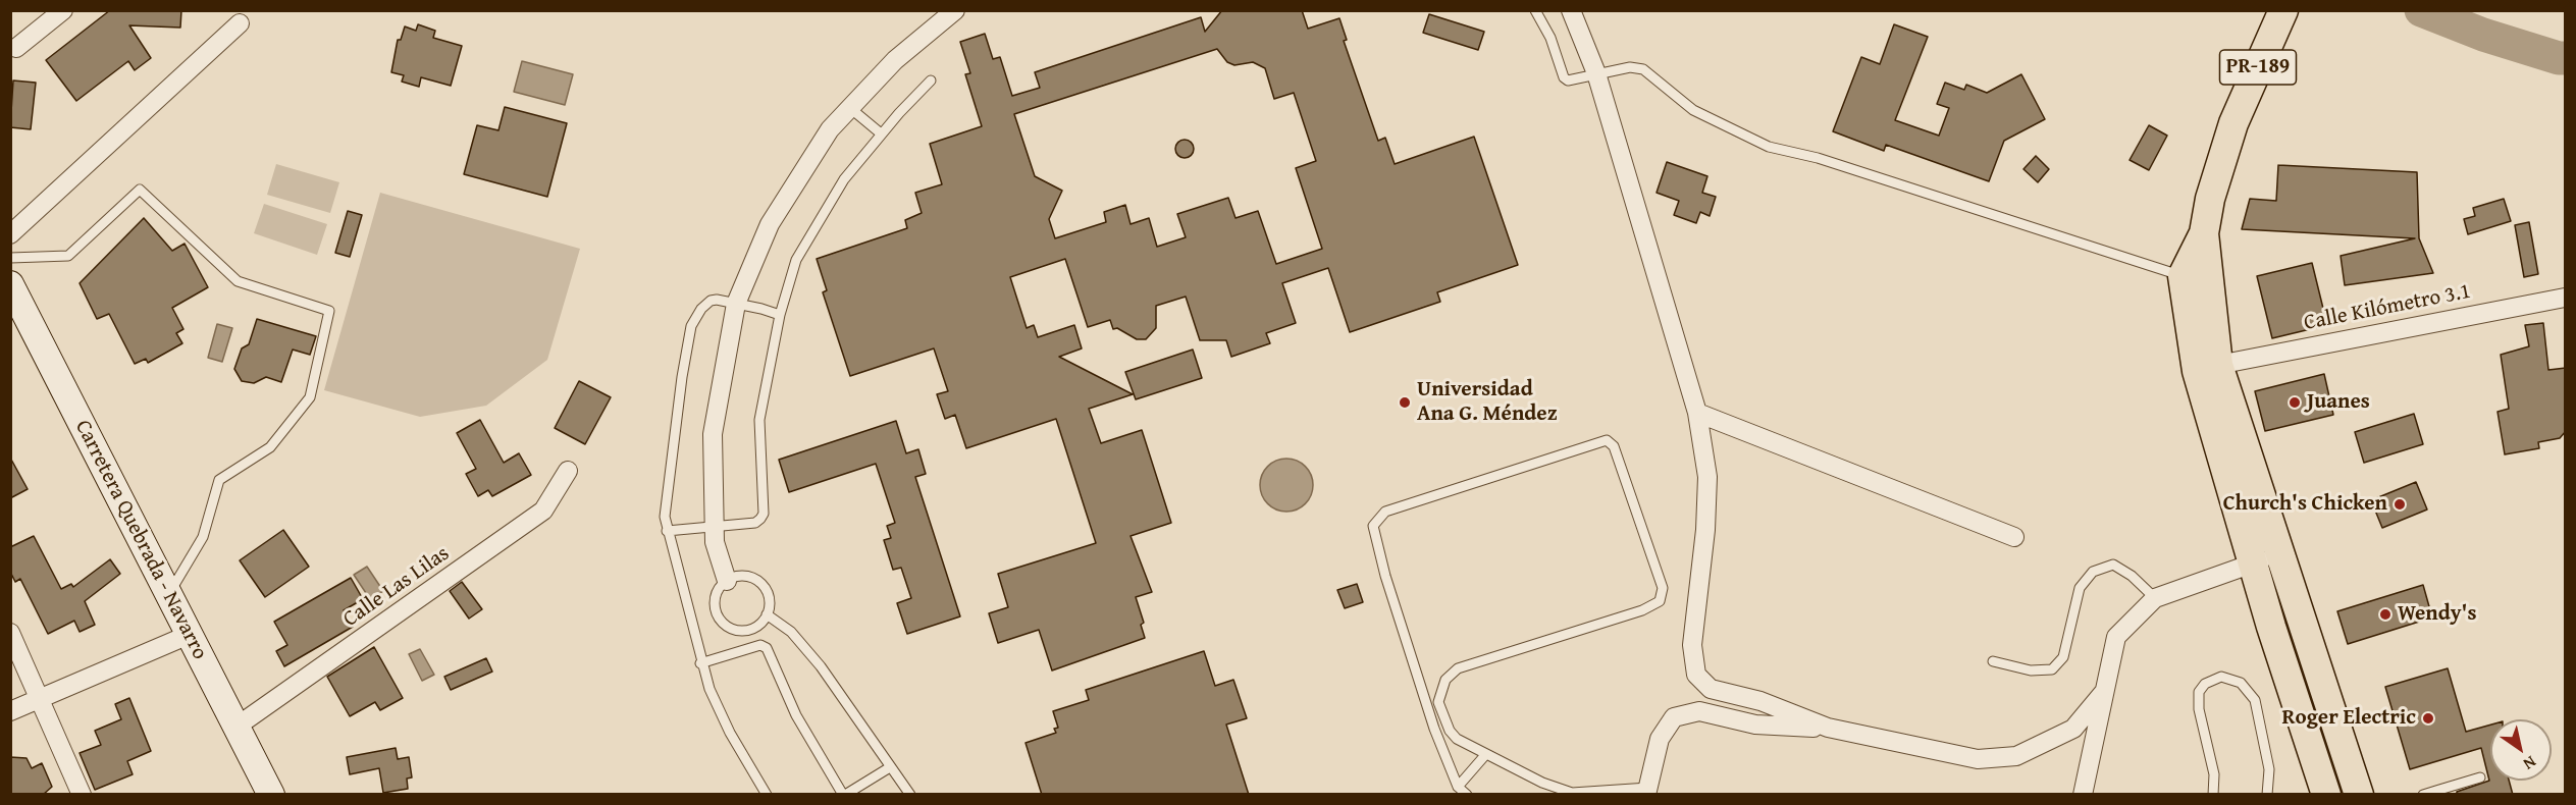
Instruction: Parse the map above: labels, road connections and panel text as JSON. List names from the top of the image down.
{
  "streets": {
    "main road": ["PR-189"],
    "street": ["Calle Kilómetro 3.1", "Carretera Quebrada - Navarro", "Calle Las Lilas"]
  },
  "crossings": [
    ["PR-189", "Calle Kilómetro 3.1"],
    ["Carretera Quebrada - Navarro", "Calle Las Lilas"]
  ],
  "places": [
    "Universidad Ana G. Méndez",
    "Juanes",
    "Church's Chicken",
    "Wendy's",
    "Roger Electric"
  ],
  "north": "bottom right"
}
